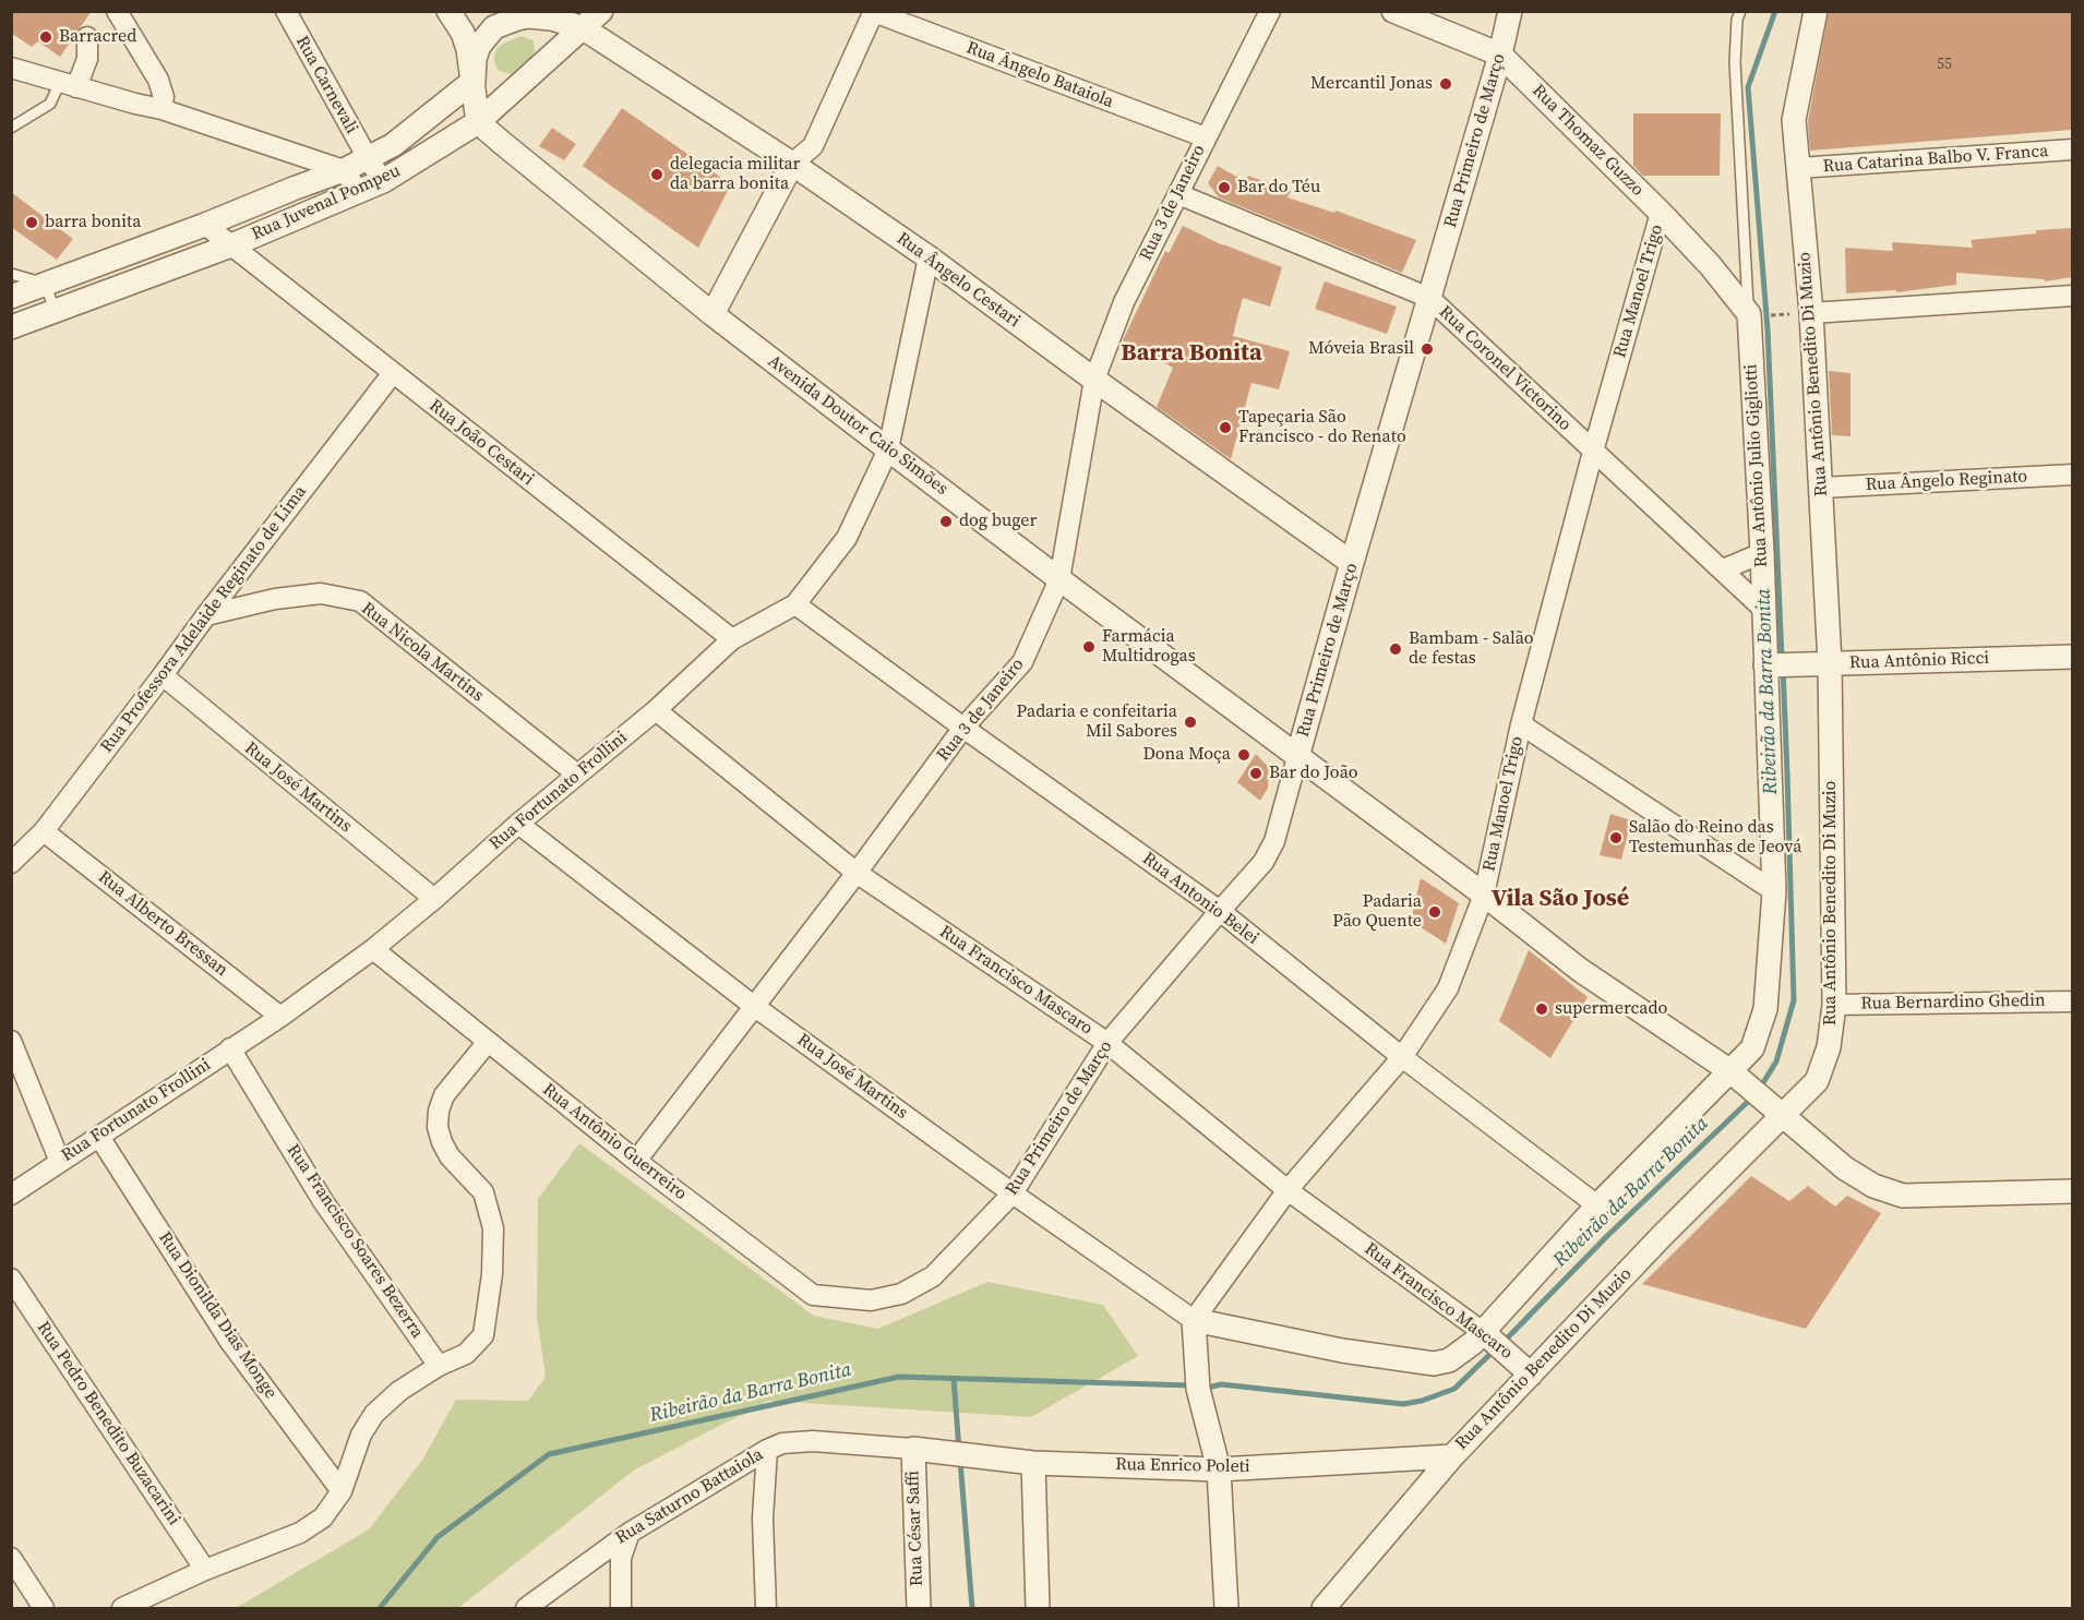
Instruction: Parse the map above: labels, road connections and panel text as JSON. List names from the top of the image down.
{
  "streets": {
    "street": [
      "Rua Ângelo Bataiola",
      "Rua Carnevali",
      "Rua Primeiro de Março",
      "Rua Thomaz Guzzo",
      "Rua Catarina Balbo V. Franca",
      "Rua Juvenal Pompeu",
      "Rua 3 de Janeiro",
      "Rua Ângelo Cestari",
      "Rua Manoel Trigo",
      "Rua Coronel Victorino",
      "Rua Antônio Benedito Di Muzio",
      "Avenida Doutor Caio Simões",
      "Rua João Cestari",
      "Rua Antônio Julio Gigliotti",
      "Rua Ângelo Reginato",
      "Rua Professora Adelaide Reginato de Lima",
      "Rua Nicola Martins",
      "Rua Antônio Ricci",
      "Rua José Martins",
      "Rua Fortunato Frollini",
      "Rua Antonio Belei",
      "Rua Alberto Bressan",
      "Rua Francisco Mascaro",
      "Rua Bernardino Ghedin",
      "Rua Antônio Guerreiro",
      "Rua Francisco Soares Bezerra",
      "Rua Dionilda Dias Monge",
      "Rua Pedro Benedito Buzacarini",
      "Rua Enrico Poleti",
      "Rua Saturno Battaiola",
      "Rua César Saffi"
    ]
  },
  "crossings": [
    ["Rua Ângelo Bataiola", "Rua 3 de Janeiro"],
    ["Rua Carnevali", "Rua Juvenal Pompeu"],
    ["Rua Primeiro de Março", "Rua Thomaz Guzzo"],
    ["Rua Primeiro de Março", "Rua Ângelo Cestari"],
    ["Rua Primeiro de Março", "Rua Coronel Victorino"],
    ["Rua Primeiro de Março", "Avenida Doutor Caio Simões"],
    ["Rua Primeiro de Março", "Rua José Martins"],
    ["Rua Primeiro de Março", "Rua Antonio Belei"],
    ["Rua Primeiro de Março", "Rua Francisco Mascaro"],
    ["Rua Primeiro de Março", "Rua Antônio Guerreiro"],
    ["Rua Thomaz Guzzo", "Rua Manoel Trigo"],
    ["Rua Thomaz Guzzo", "Rua Antônio Julio Gigliotti"],
    ["Rua Catarina Balbo V. Franca", "Rua Antônio Benedito Di Muzio"],
    ["Rua Juvenal Pompeu", "Rua Ângelo Cestari"],
    ["Rua Juvenal Pompeu", "Avenida Doutor Caio Simões"],
    ["Rua Juvenal Pompeu", "Rua João Cestari"],
    ["Rua 3 de Janeiro", "Rua Ângelo Cestari"],
    ["Rua 3 de Janeiro", "Rua Coronel Victorino"],
    ["Rua 3 de Janeiro", "Avenida Doutor Caio Simões"],
    ["Rua 3 de Janeiro", "Rua José Martins"],
    ["Rua 3 de Janeiro", "Rua Antonio Belei"],
    ["Rua 3 de Janeiro", "Rua Francisco Mascaro"],
    ["Rua 3 de Janeiro", "Rua Antônio Guerreiro"],
    ["Rua Ângelo Cestari", "Rua Fortunato Frollini"],
    ["Rua Manoel Trigo", "Rua Coronel Victorino"],
    ["Rua Manoel Trigo", "Avenida Doutor Caio Simões"],
    ["Rua Manoel Trigo", "Rua Antônio Julio Gigliotti"],
    ["Rua Manoel Trigo", "Rua José Martins"],
    ["Rua Manoel Trigo", "Rua Antonio Belei"],
    ["Rua Manoel Trigo", "Rua Francisco Mascaro"],
    ["Rua Coronel Victorino", "Rua Antônio Julio Gigliotti"],
    ["Rua Antônio Benedito Di Muzio", "Avenida Doutor Caio Simões"],
    ["Rua Antônio Benedito Di Muzio", "Rua Ângelo Reginato"],
    ["Rua Antônio Benedito Di Muzio", "Rua Antônio Ricci"],
    ["Rua Antônio Benedito Di Muzio", "Rua Francisco Mascaro"],
    ["Rua Antônio Benedito Di Muzio", "Rua Bernardino Ghedin"],
    ["Rua Antônio Benedito Di Muzio", "Rua Enrico Poleti"],
    ["Avenida Doutor Caio Simões", "Rua Antônio Julio Gigliotti"],
    ["Avenida Doutor Caio Simões", "Rua Fortunato Frollini"],
    ["Rua João Cestari", "Rua Professora Adelaide Reginato de Lima"],
    ["Rua João Cestari", "Rua Fortunato Frollini"],
    ["Rua Antônio Julio Gigliotti", "Rua Antônio Ricci"],
    ["Rua Antônio Julio Gigliotti", "Rua José Martins"],
    ["Rua Antônio Julio Gigliotti", "Rua Antonio Belei"],
    ["Rua Antônio Julio Gigliotti", "Rua Francisco Mascaro"],
    ["Rua Professora Adelaide Reginato de Lima", "Rua Nicola Martins"],
    ["Rua Professora Adelaide Reginato de Lima", "Rua José Martins"],
    ["Rua Professora Adelaide Reginato de Lima", "Rua Alberto Bressan"],
    ["Rua Nicola Martins", "Rua Fortunato Frollini"],
    ["Rua José Martins", "Rua Fortunato Frollini"],
    ["Rua Fortunato Frollini", "Rua Antonio Belei"],
    ["Rua Fortunato Frollini", "Rua Alberto Bressan"],
    ["Rua Fortunato Frollini", "Rua Francisco Mascaro"],
    ["Rua Fortunato Frollini", "Rua Antônio Guerreiro"],
    ["Rua Fortunato Frollini", "Rua Francisco Soares Bezerra"],
    ["Rua Fortunato Frollini", "Rua Dionilda Dias Monge"],
    ["Rua Enrico Poleti", "Rua Saturno Battaiola"],
    ["Rua Enrico Poleti", "Rua César Saffi"],
    ["Rua Saturno Battaiola", "Rua César Saffi"]
  ],
  "districts": ["Barra Bonita", "Vila São José"],
  "water": ["Ribeirão da Barra Bonita"],
  "places": [
    "Barracred",
    "Mercantil Jonas",
    "delegacia militar da barra bonita",
    "Bar do Téu",
    "barra bonita",
    "Móveia Brasil",
    "Tapeçaria São Francisco - do Renato",
    "dog buger",
    "Farmácia Multidrogas",
    "Bambam - Salão de festas",
    "Padaria e confeitaria Mil Sabores",
    "Dona Moça",
    "Bar do João",
    "Salão do Reino das Testemunhas de Jeová",
    "Padaria Pão Quente",
    "supermercado"
  ],
  "house_numbers": ["55"]
}
